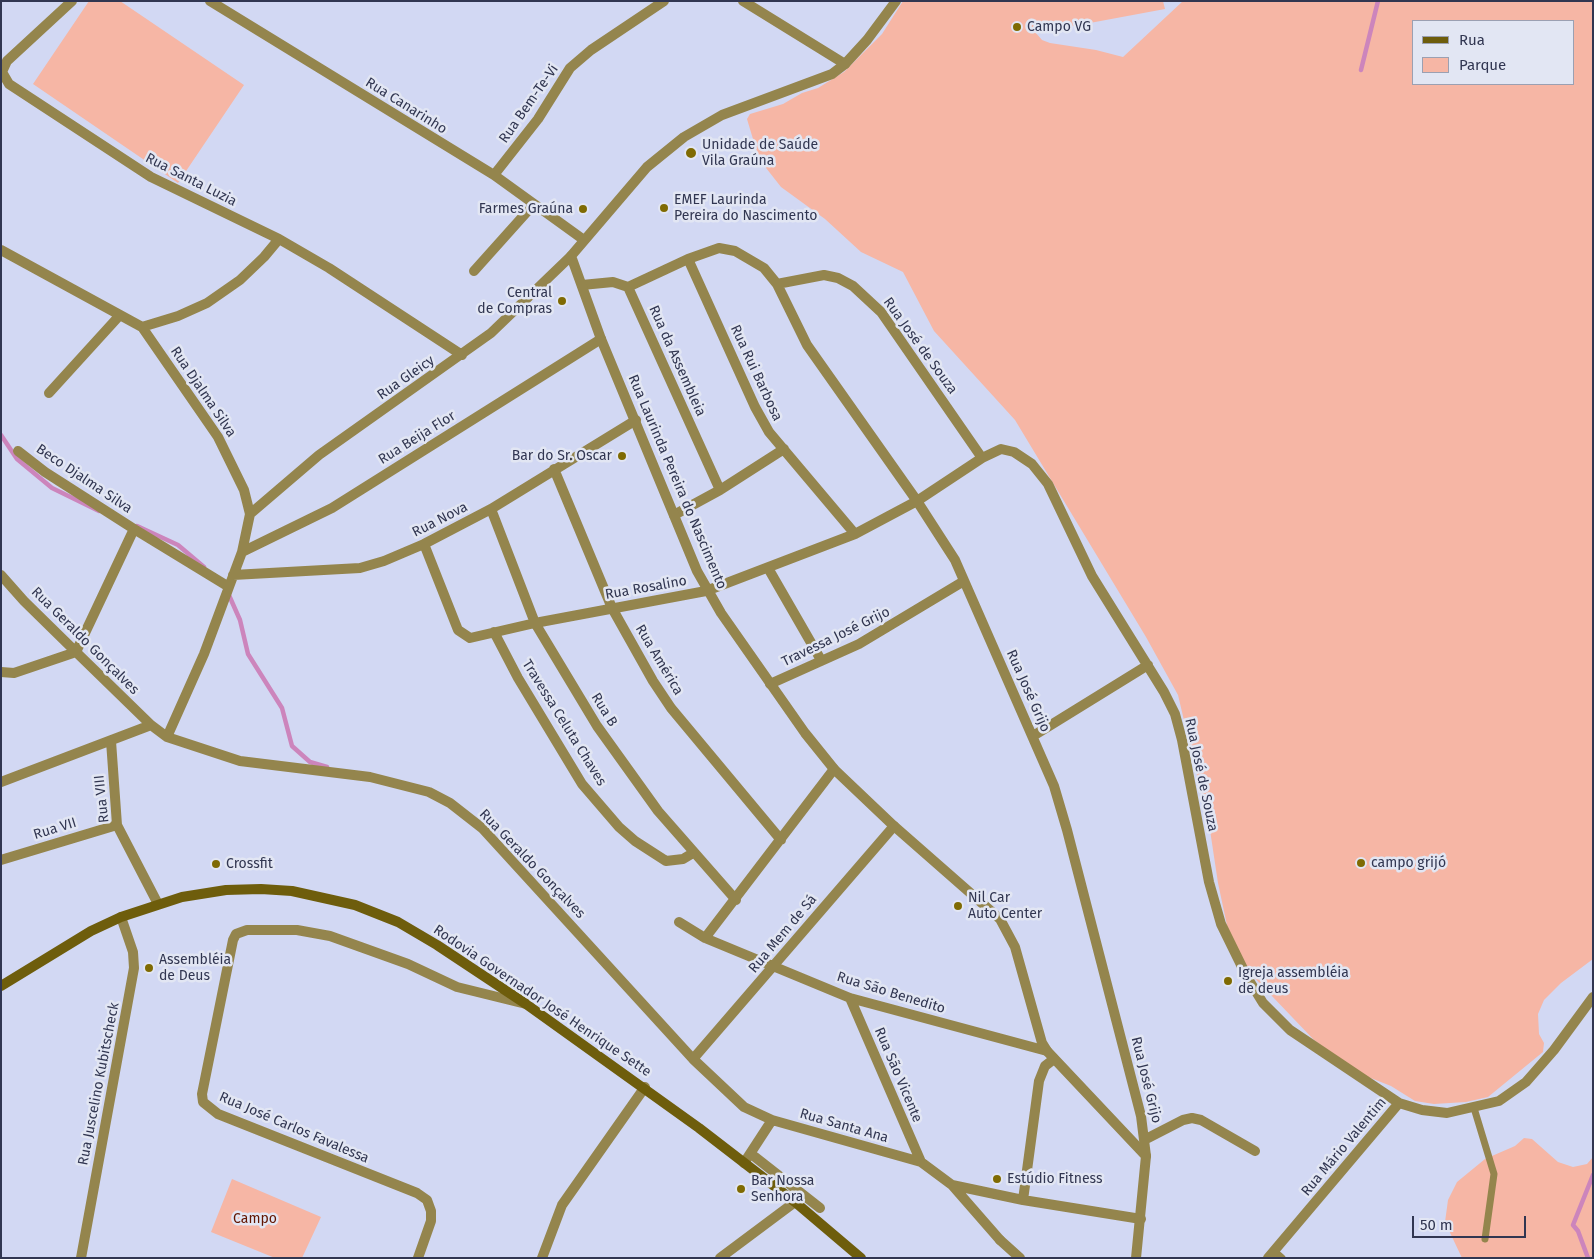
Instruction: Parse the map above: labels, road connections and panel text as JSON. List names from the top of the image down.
{
  "streets": {
    "main road": ["Rodovia Governador José Henrique Sette"],
    "street": [
      "Rua Bem-Te-Vi",
      "Rua Canarinho",
      "Rua Santa Luzia",
      "Rua José de Souza",
      "Rua da Assembleia",
      "Rua Rui Barbosa",
      "Rua Gleicy",
      "Rua Djalma Silva",
      "Rua Beija Flor",
      "Beco Djalma Silva",
      "Rua Laurinda Pereira do Nascimento",
      "Rua Nova",
      "Rua Rosalino",
      "Travessa José Grijo",
      "Rua Geraldo Gonçalves",
      "Rua América",
      "Rua José Grijo",
      "Rua B",
      "Travessa Celuta Chaves",
      "Rua VIII",
      "Rua VII",
      "Rua Mem de Sá",
      "Rua São Benedito",
      "Rua São Vicente",
      "Rua Juscelino Kubitscheck",
      "Rua Santa Ana",
      "Rua José Carlos Favalessa",
      "Rua Mário Valentim"
    ]
  },
  "crossings": [
    ["Rua Bem-Te-Vi", "Rua Canarinho"],
    ["Rua Santa Luzia", "Rua Gleicy"],
    ["Rua José de Souza", "Rua Rosalino"],
    ["Rua José de Souza", "Rua José Grijo"],
    ["Rua José de Souza", "Rua Mário Valentim"],
    ["Rua Rui Barbosa", "Rua Rosalino"],
    ["Rua Gleicy", "Rua Djalma Silva"],
    ["Rua Gleicy", "Rua Laurinda Pereira do Nascimento"],
    ["Rua Djalma Silva", "Rua Beija Flor"],
    ["Rua Djalma Silva", "Beco Djalma Silva"],
    ["Rua Djalma Silva", "Rua Nova"],
    ["Rua Djalma Silva", "Rua Geraldo Gonçalves"],
    ["Rua Beija Flor", "Rua Laurinda Pereira do Nascimento"],
    ["Beco Djalma Silva", "Rua Geraldo Gonçalves"],
    ["Rua Laurinda Pereira do Nascimento", "Rua Nova"],
    ["Rua Laurinda Pereira do Nascimento", "Rua Rosalino"],
    ["Rua Laurinda Pereira do Nascimento", "Travessa José Grijo"],
    ["Rua Laurinda Pereira do Nascimento", "Rua José Grijo"],
    ["Rua Laurinda Pereira do Nascimento", "Rua Mem de Sá"],
    ["Rua Laurinda Pereira do Nascimento", "Rua São Benedito"],
    ["Rua Nova", "Rua Rosalino"],
    ["Rua Nova", "Rua América"],
    ["Rua Nova", "Rua B"],
    ["Rua Rosalino", "Rua América"],
    ["Rua Rosalino", "Rua José Grijo"],
    ["Rua Rosalino", "Rua B"],
    ["Rua Rosalino", "Travessa Celuta Chaves"],
    ["Travessa José Grijo", "Rua José Grijo"],
    ["Rua Geraldo Gonçalves", "Rua Mem de Sá"],
    ["Rua Geraldo Gonçalves", "Rua Santa Ana"],
    ["Rua B", "Travessa Celuta Chaves"],
    ["Rua VIII", "Rua VII"],
    ["Rua VIII", "Rodovia Governador José Henrique Sette"],
    ["Rua Mem de Sá", "Rua São Benedito"],
    ["Rua São Benedito", "Rua São Vicente"],
    ["Rodovia Governador José Henrique Sette", "Rua Juscelino Kubitscheck"],
    ["Rodovia Governador José Henrique Sette", "Rua José Carlos Favalessa"],
    ["Rua São Vicente", "Rua Santa Ana"]
  ],
  "parks": ["Campo"],
  "places": [
    "Campo VG",
    "Unidade de Saúde Vila Graúna",
    "EMEF Laurinda Pereira do Nascimento",
    "Farmes Graúna",
    "Central de Compras",
    "Bar do Sr. Oscar",
    "campo grijó",
    "Crossfit",
    "Nil Car Auto Center",
    "Assembléia de Deus",
    "Igreja assembléia de deus",
    "Estúdio Fitness",
    "Bar Nossa Senhora"
  ],
  "legend": ["Rua", "Parque"],
  "scale_bar": "50 m"
}
